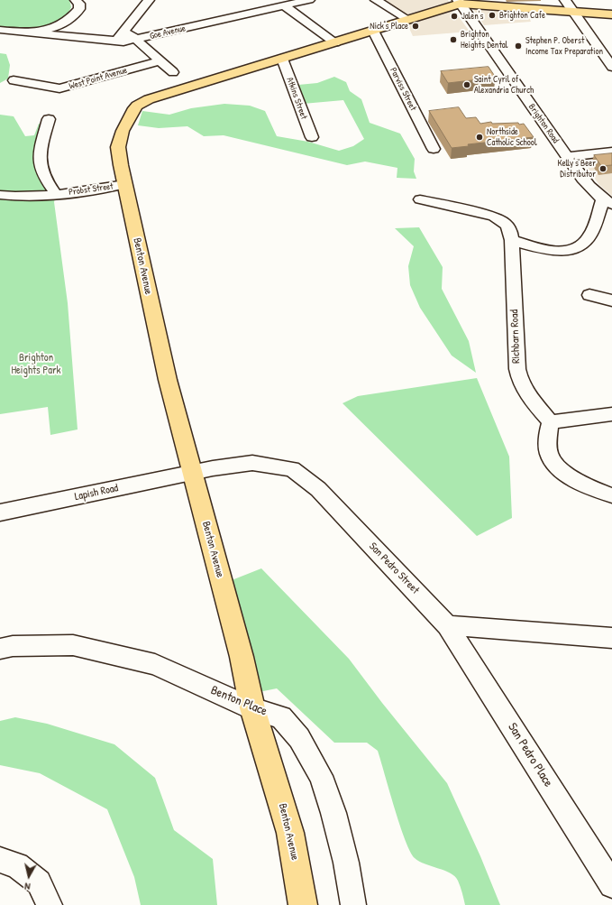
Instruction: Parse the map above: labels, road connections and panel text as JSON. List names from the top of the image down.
{
  "streets": {
    "main road": ["Benton Avenue"],
    "street": [
      "Goe Avenue",
      "West Point Avenue",
      "Parviss Street",
      "Atkins Street",
      "Brighton Road",
      "Probst Street",
      "Richbarn Road",
      "Lapish Road",
      "San Pedro Street",
      "Benton Place",
      "San Pedro Place"
    ]
  },
  "crossings": [
    ["Parviss Street", "Benton Avenue"],
    ["Atkins Street", "Benton Avenue"],
    ["Brighton Road", "Benton Avenue"],
    ["Probst Street", "Benton Avenue"],
    ["Benton Avenue", "Lapish Road"],
    ["Benton Avenue", "San Pedro Street"],
    ["Benton Avenue", "Benton Place"],
    ["Lapish Road", "San Pedro Street"],
    ["San Pedro Street", "San Pedro Place"]
  ],
  "parks": ["Brighton Heights Park"],
  "places": [
    "Brighton Cafe",
    "Jalen's",
    "Nick's Place",
    "Brighton Heights Dental",
    "Stephen P. Oberst Income Tax Preparation",
    "Saint Cyril of Alexandria Church",
    "Northside Catholic School",
    "Kelly's Beer Distributor"
  ],
  "north": "bottom"
}
